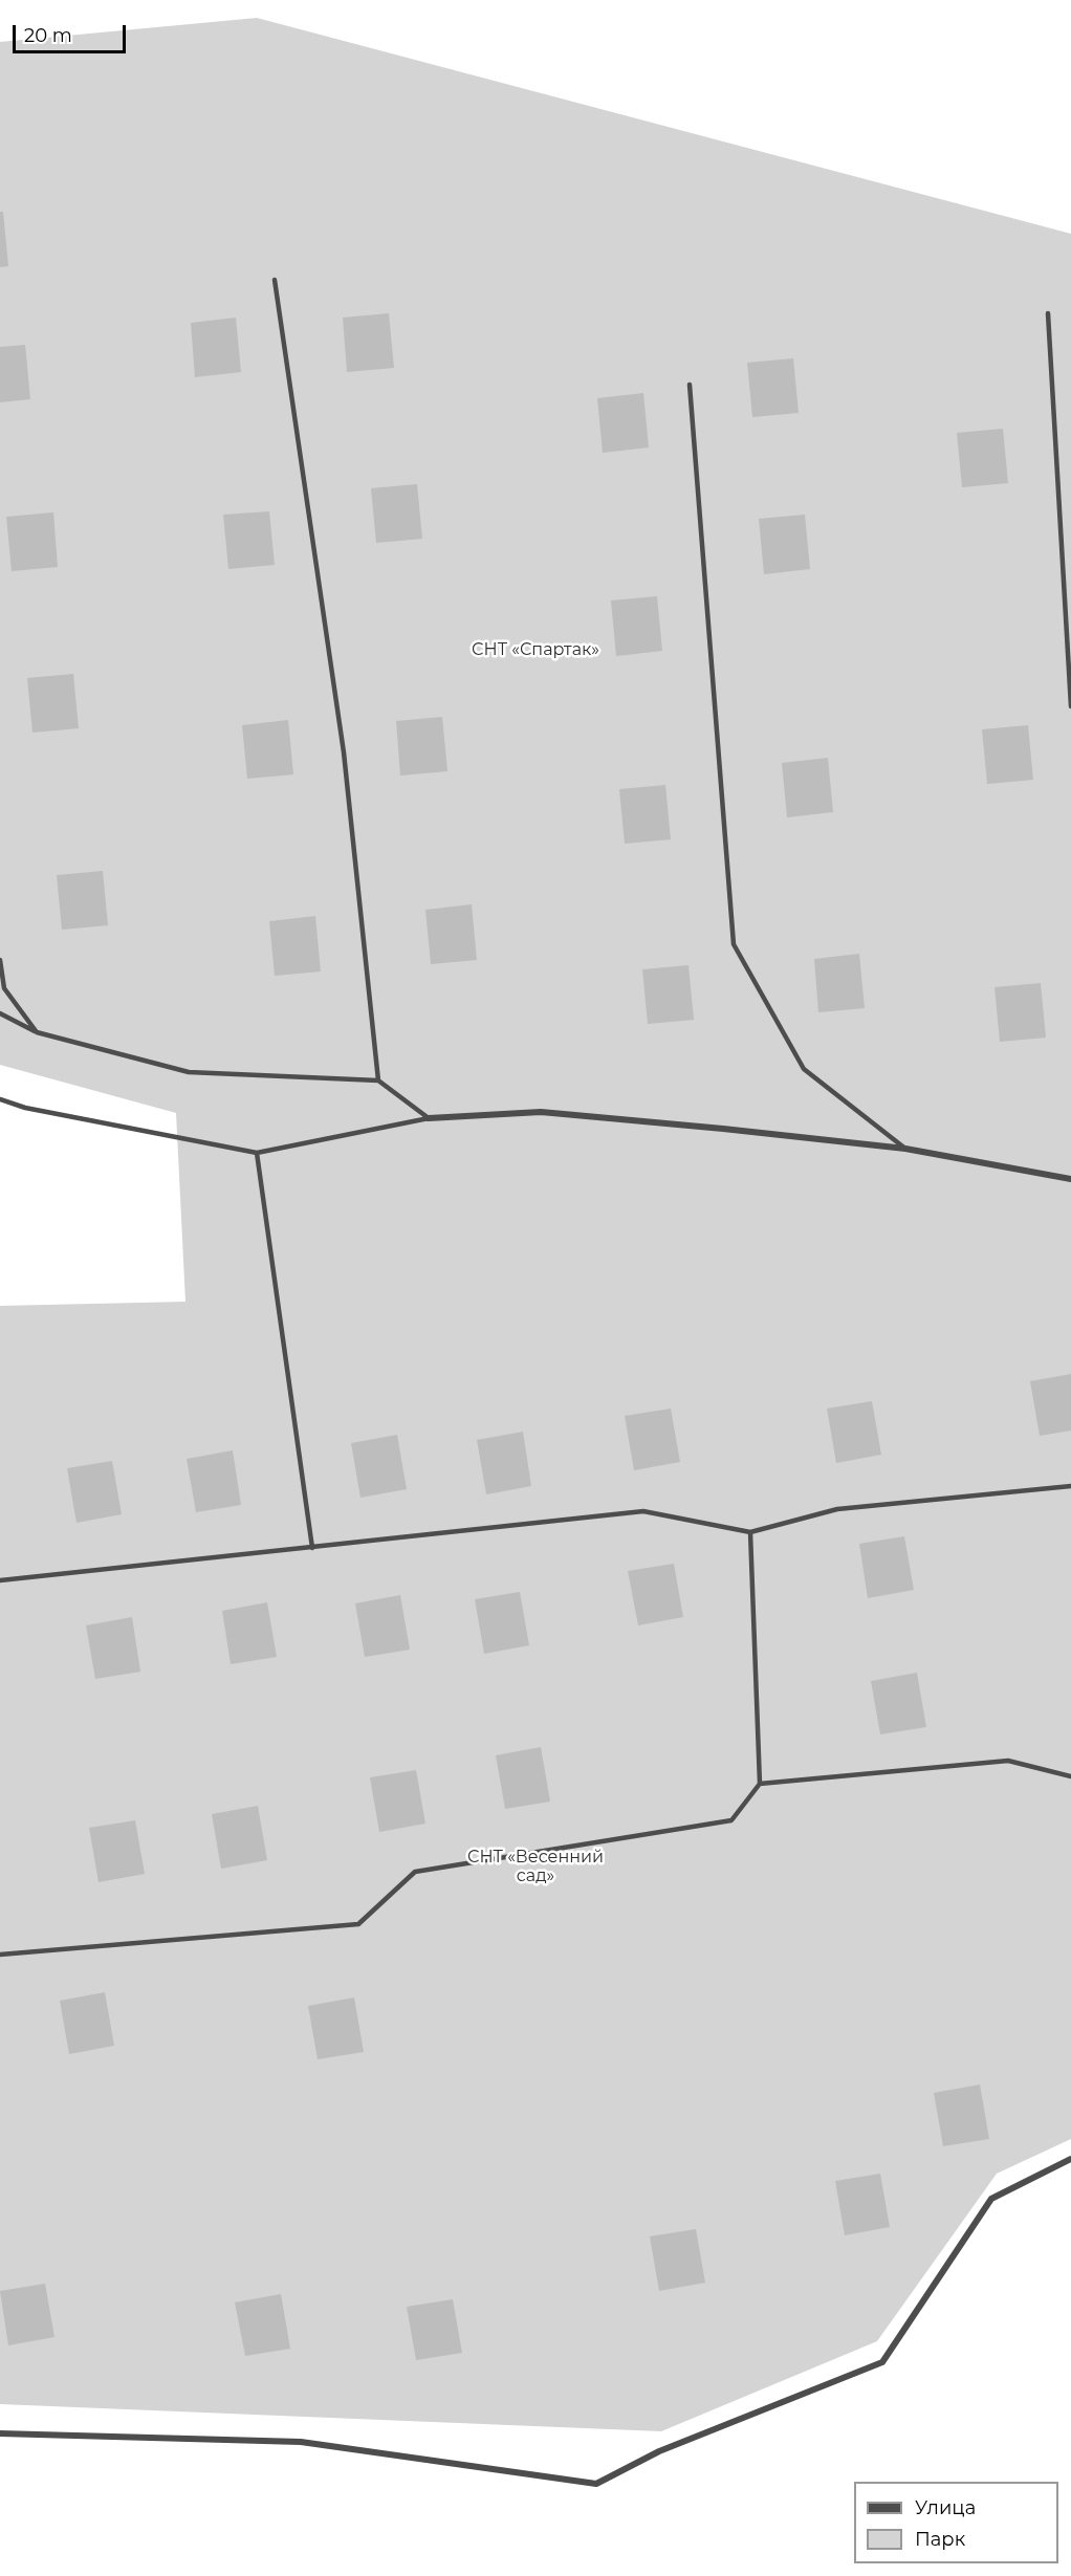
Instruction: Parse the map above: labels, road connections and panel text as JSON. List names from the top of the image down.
{
  "parks": ["СНТ «Спартак»", "СНТ «Весенний сад»"],
  "legend": ["Улица", "Парк"],
  "scale_bar": "20 m"
}
